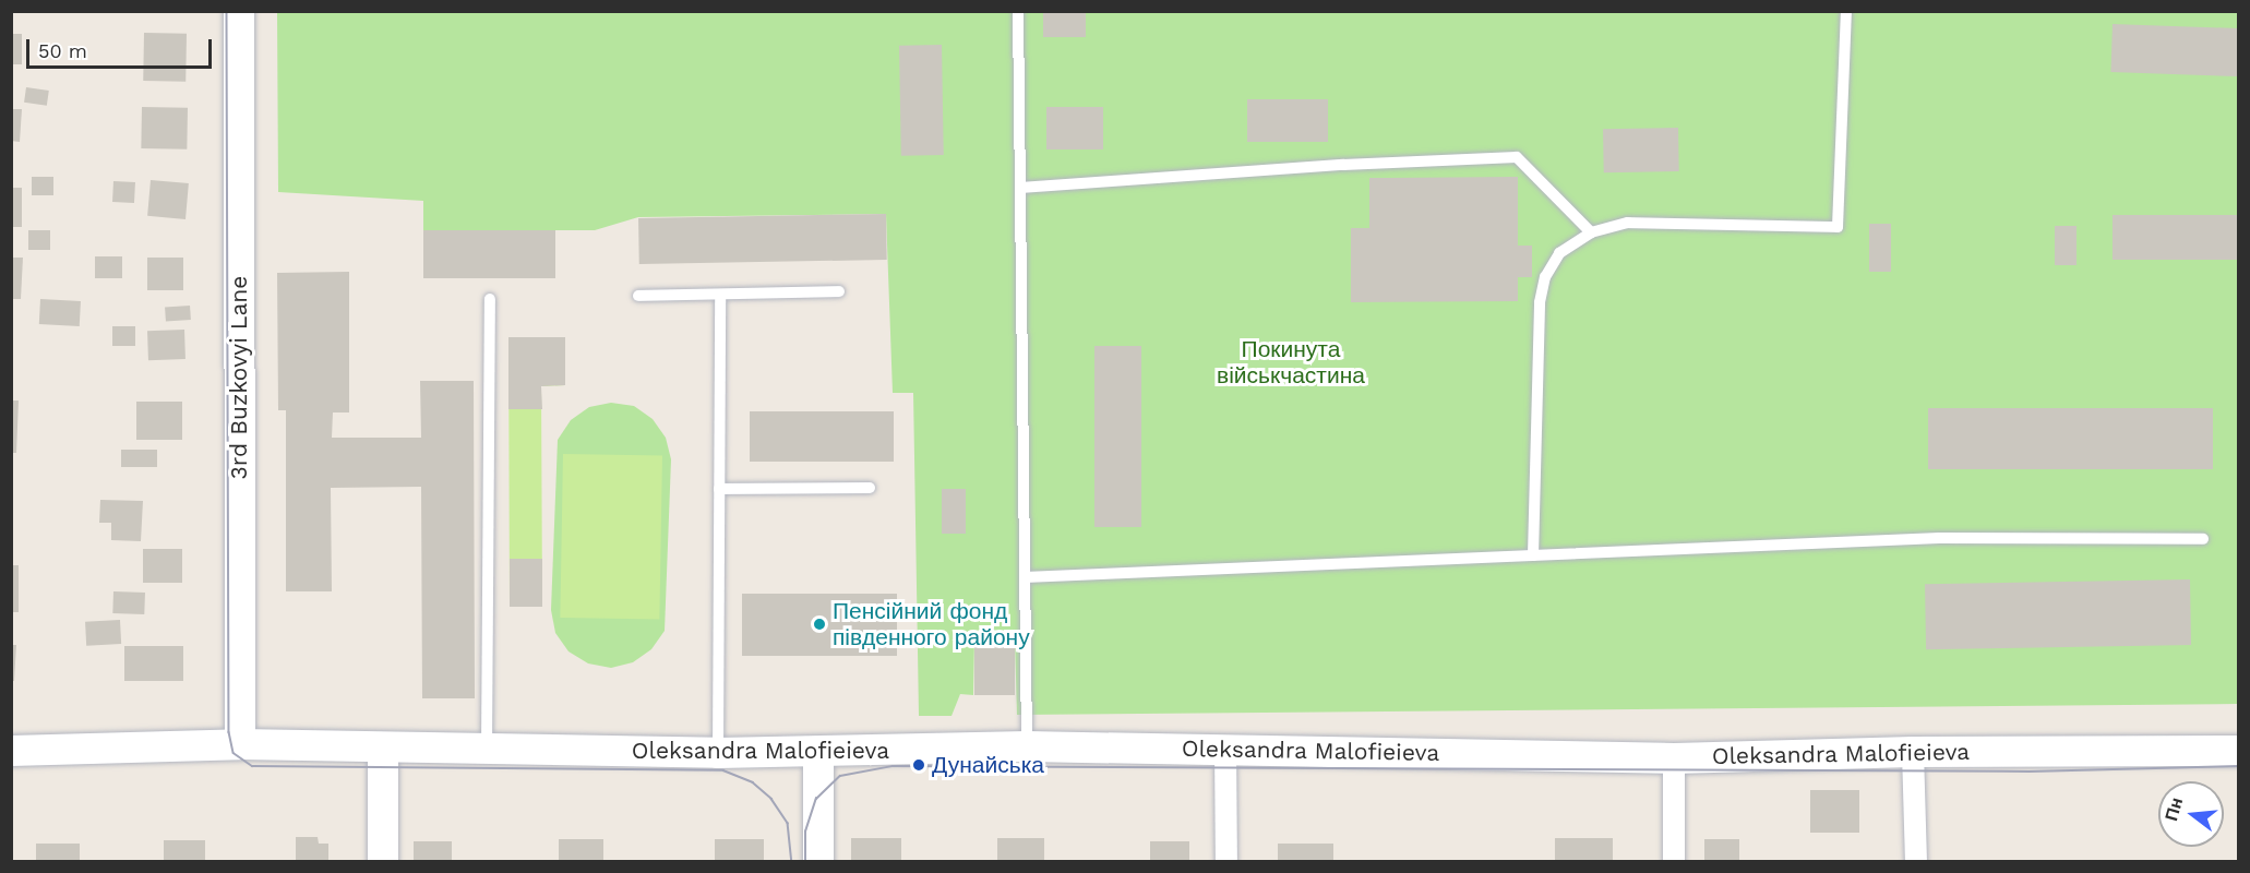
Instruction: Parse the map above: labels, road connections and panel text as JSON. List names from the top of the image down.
{
  "streets": {
    "street": ["3rd Buzkovyi Lane", "Oleksandra Malofieieva"]
  },
  "crossings": [
    ["3rd Buzkovyi Lane", "Oleksandra Malofieieva"]
  ],
  "parks": ["Покинута військчастина"],
  "places": ["Пенсійний фонд південного району", "Дунайська"],
  "scale_bar": "50 m",
  "north": "left"
}
